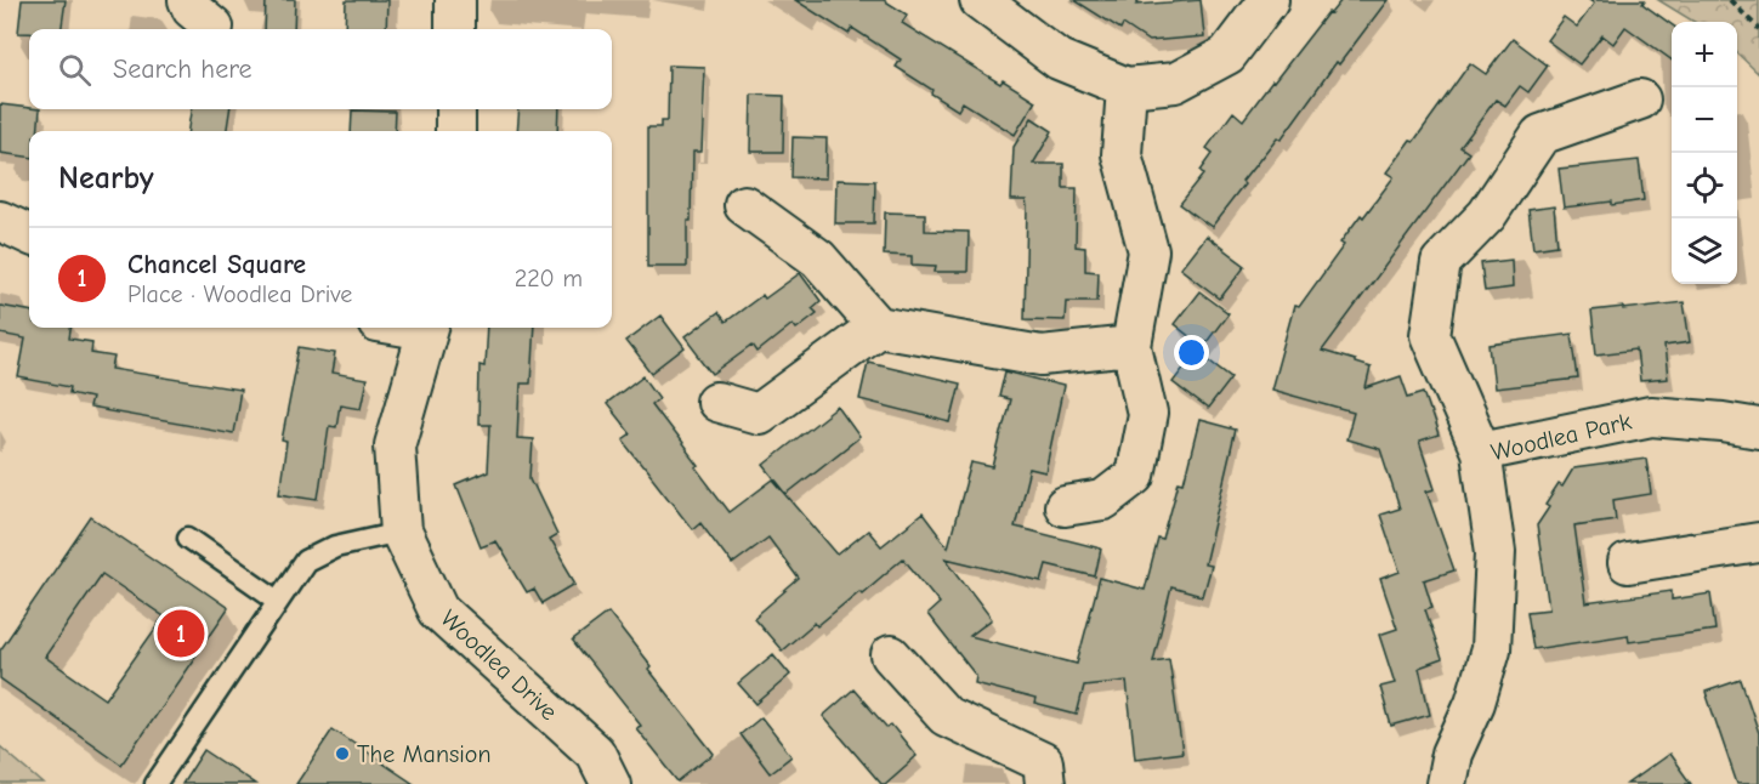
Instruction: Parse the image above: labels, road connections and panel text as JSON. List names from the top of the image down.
{
  "streets": {
    "street": ["Woodlea Park", "Woodlea Drive"]
  },
  "places": ["The Mansion"],
  "page": {
    "map_buttons": ["+", "−"],
    "search": "Search here",
    "heading": "Nearby",
    "list": [
      {
        "mark": "1",
        "name": "Chancel Square",
        "note": "Place · Woodlea Drive",
        "value": "220 m"
      }
    ],
    "pins": "1"
  }
}
